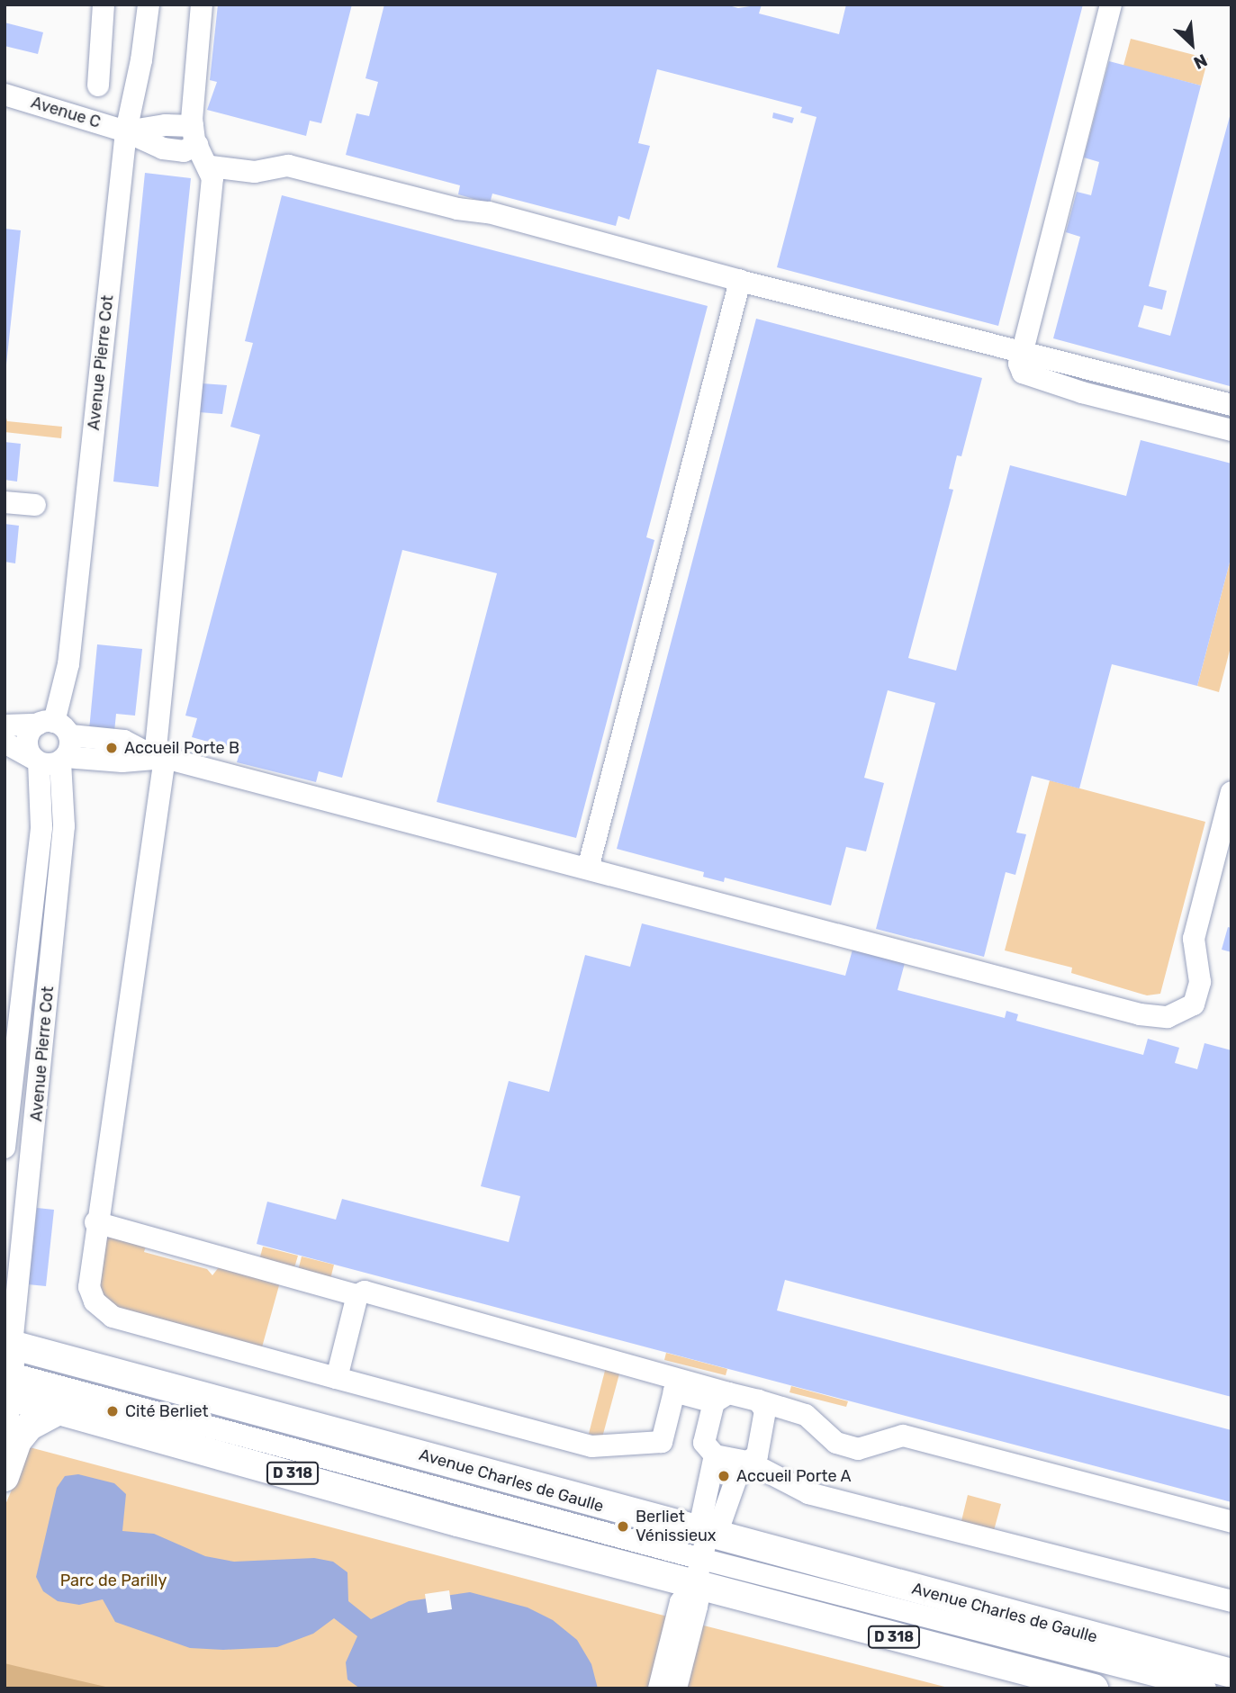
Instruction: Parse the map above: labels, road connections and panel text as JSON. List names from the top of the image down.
{
  "streets": {
    "main road": ["D 318", "Avenue Charles de Gaulle"],
    "street": ["Avenue C", "Avenue Pierre Cot"]
  },
  "crossings": [
    ["Avenue C", "Avenue Pierre Cot"],
    ["Avenue Pierre Cot", "Avenue Charles de Gaulle"]
  ],
  "parks": ["Parc de Parilly"],
  "places": [
    "Accueil Porte B",
    "Cité Berliet",
    "Accueil Porte A",
    "Berliet Vénissieux"
  ],
  "north": "bottom right"
}
